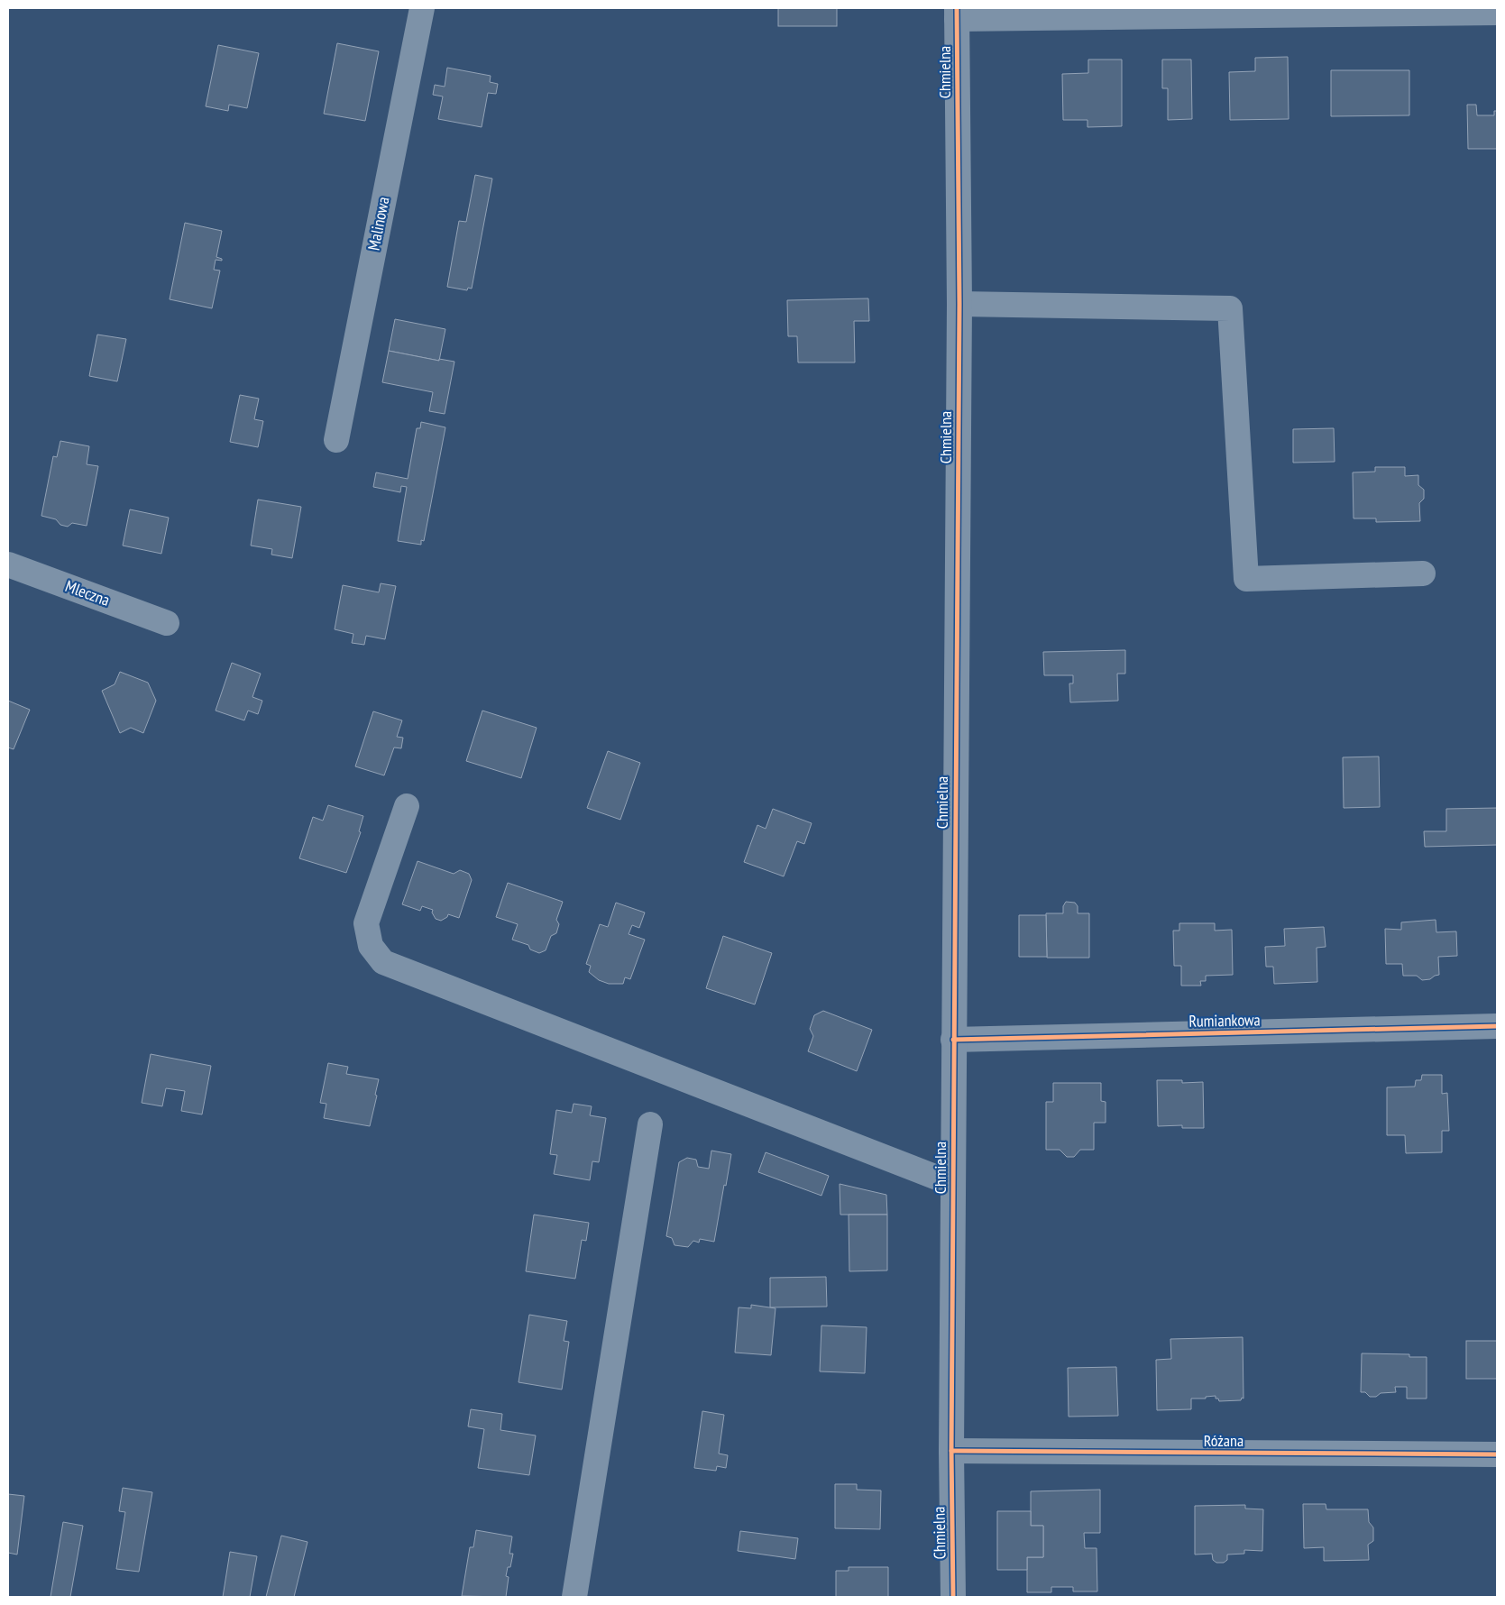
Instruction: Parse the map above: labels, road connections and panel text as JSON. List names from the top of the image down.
{
  "streets": {
    "street": [
      "Chmielna",
      "Malinowa",
      "Mleczna",
      "Rumiankowa",
      "Różana"
    ]
  },
  "crossings": [
    ["Chmielna", "Rumiankowa"],
    ["Chmielna", "Różana"]
  ]
}
